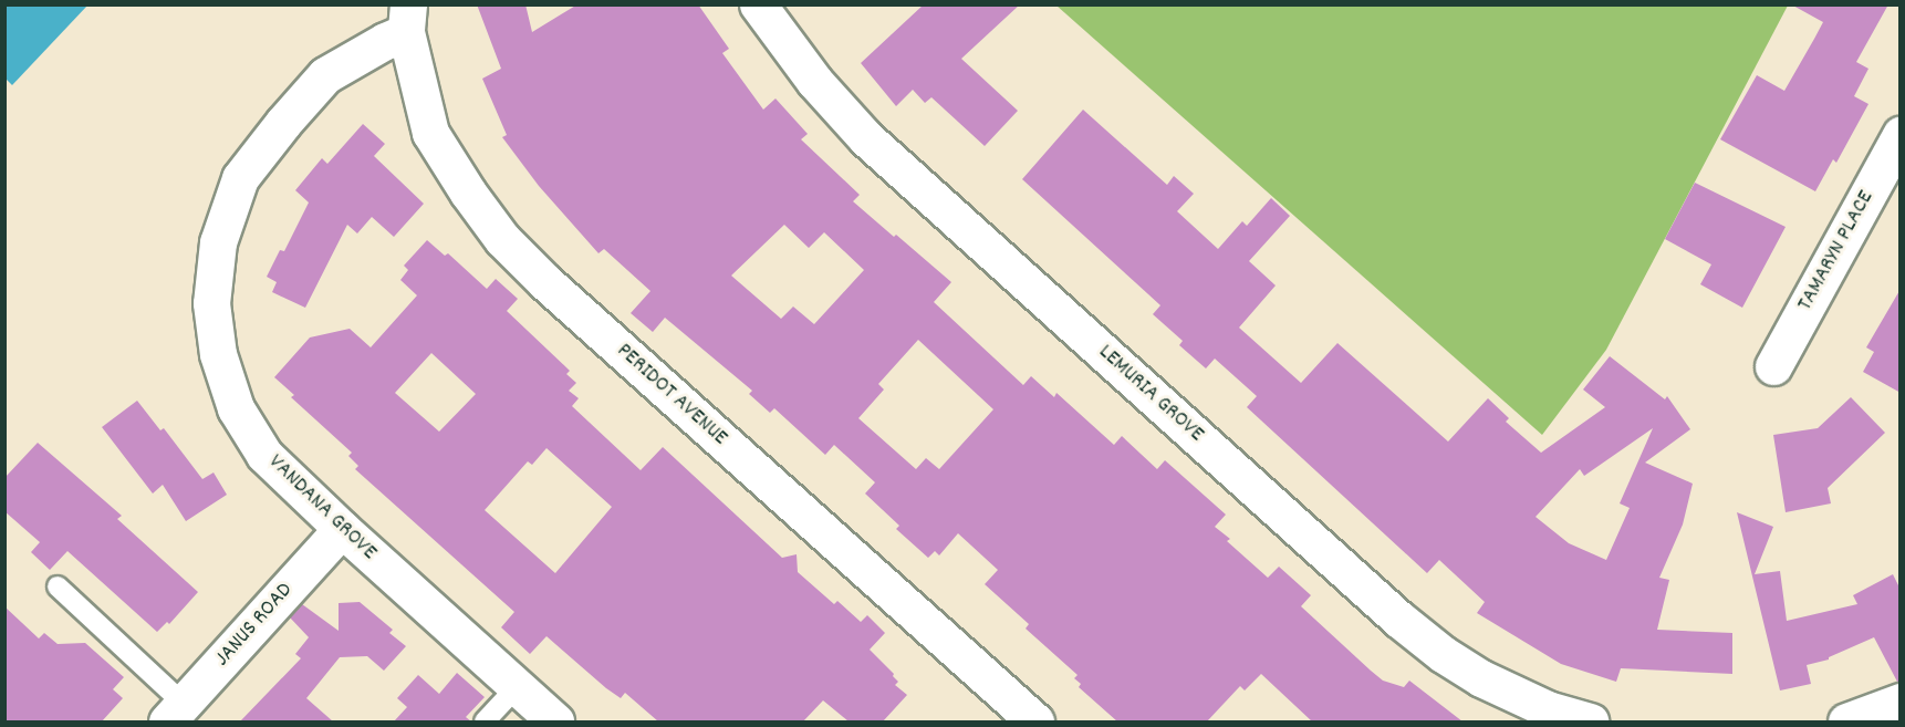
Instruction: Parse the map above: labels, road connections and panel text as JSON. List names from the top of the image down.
{
  "streets": {
    "street": [
      "TAMARYN PLACE",
      "LEMURIA GROVE",
      "PERIDOT AVENUE",
      "VANDANA GROVE",
      "JANUS ROAD"
    ]
  },
  "crossings": [
    ["PERIDOT AVENUE", "VANDANA GROVE"],
    ["VANDANA GROVE", "JANUS ROAD"]
  ]
}
